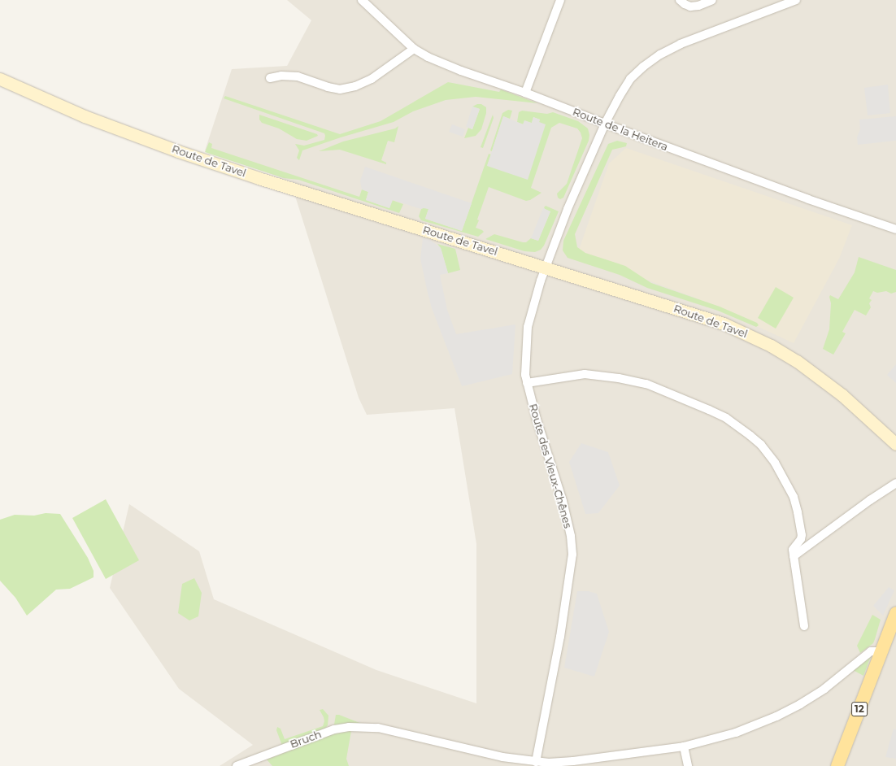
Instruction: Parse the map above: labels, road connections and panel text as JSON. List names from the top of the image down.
{
  "streets": {
    "main road": ["Route de Tavel", "12"],
    "street": ["Route de la Heitera", "Route des Vieux-Chênes", "Bruch"]
  },
  "crossings": [
    ["Route de la Heitera", "Route des Vieux-Chênes"],
    ["Route de Tavel", "Route des Vieux-Chênes"],
    ["Route des Vieux-Chênes", "Bruch"],
    ["12", "Bruch"]
  ]
}
